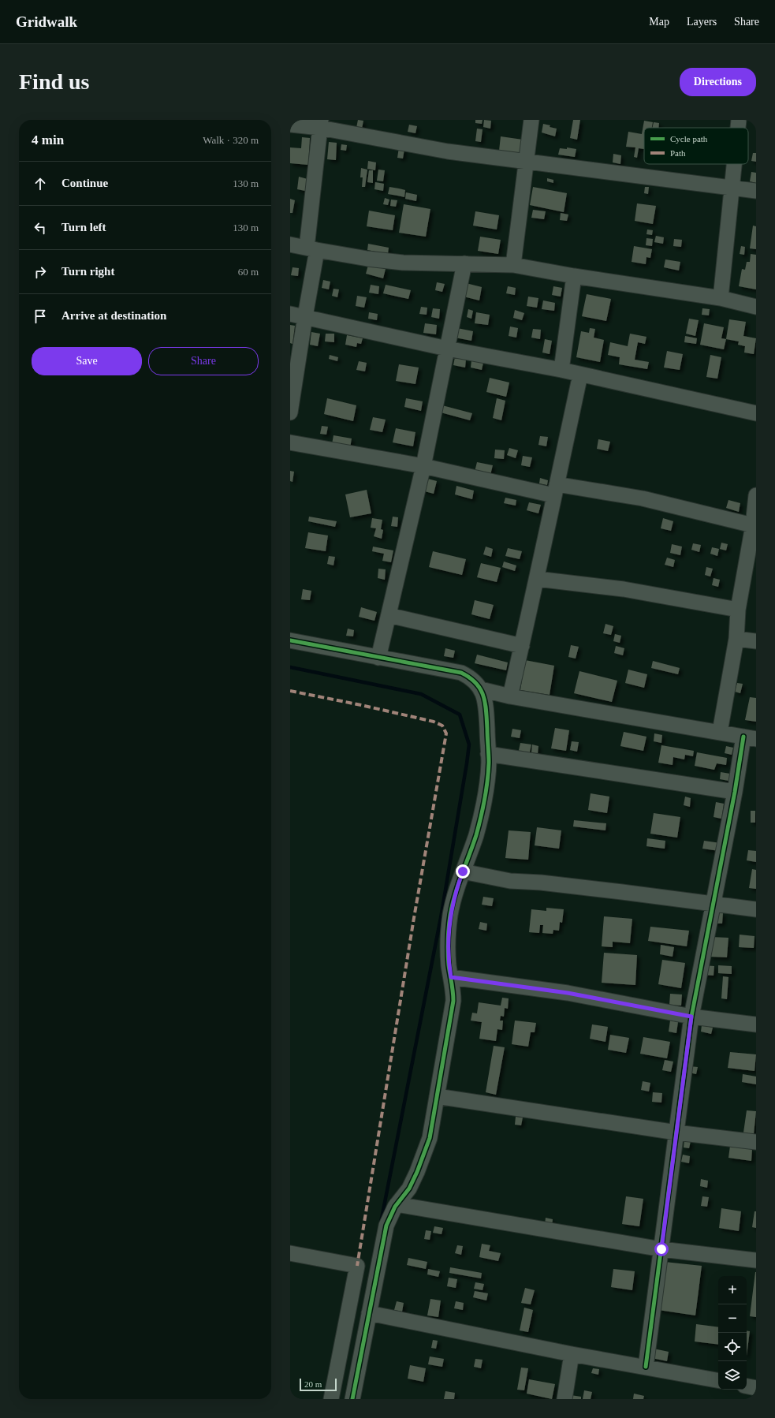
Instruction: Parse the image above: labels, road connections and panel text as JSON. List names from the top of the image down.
{
  "legend": ["Cycle path", "Path"],
  "scale_bar": "20 m",
  "page": {
    "header": "Gridwalk",
    "nav": ["Map", "Layers", "Share"],
    "buttons": [
      "Directions",
      ["Save", "Share"]
    ],
    "title": "Find us",
    "heading": ["4 min", "Walk · 320 m"],
    "list": [
      ["Continue", "130 m"],
      ["Turn left", "130 m"],
      ["Turn right", "60 m"],
      "Arrive at destination"
    ],
    "map_buttons": ["+", "−"],
    "scale": "20 m"
  }
}
